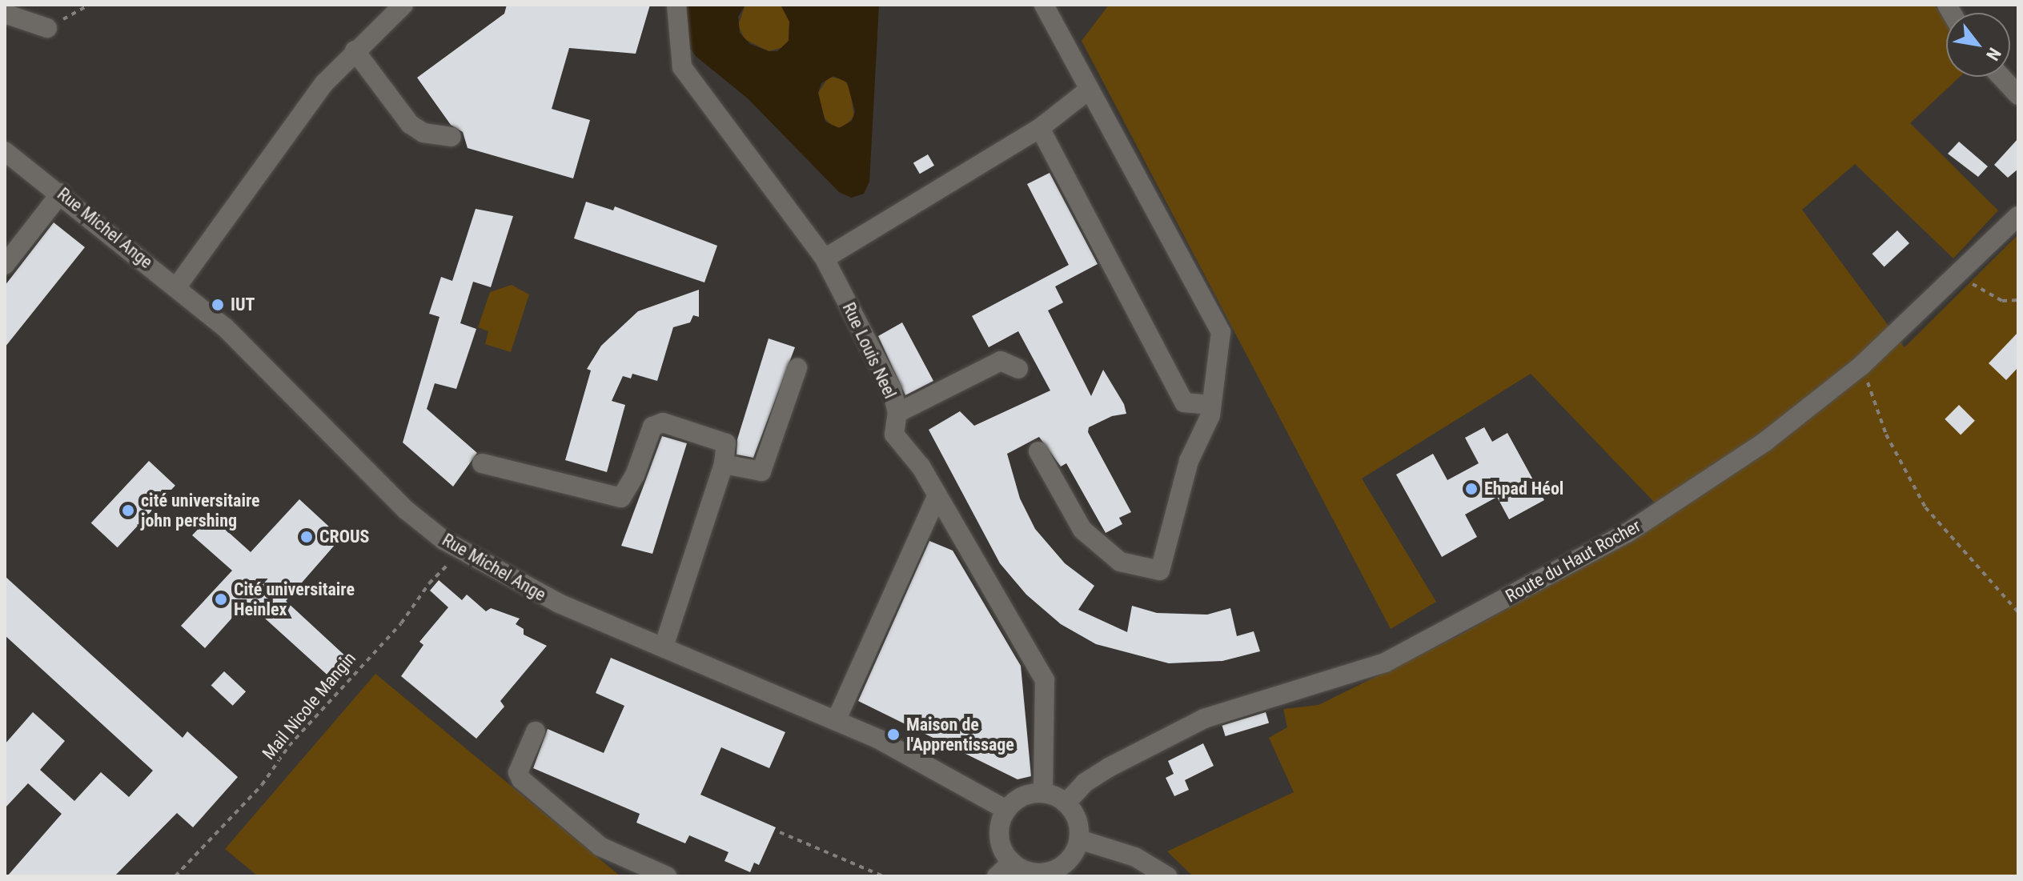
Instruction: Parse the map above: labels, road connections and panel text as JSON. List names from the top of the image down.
{
  "streets": {
    "street": ["Rue Michel Ange", "Rue Louis Neel", "Route du Haut Rocher"],
    "path": ["Mail Nicole Mangin"]
  },
  "crossings": [
    ["Rue Michel Ange", "Rue Louis Neel"],
    ["Rue Michel Ange", "Route du Haut Rocher"],
    ["Rue Michel Ange", "Mail Nicole Mangin"],
    ["Rue Louis Neel", "Route du Haut Rocher"]
  ],
  "places": [
    "IUT",
    "Ehpad Héol",
    "cité universitaire john pershing",
    "CROUS",
    "Cité universitaire Heinlex",
    "Maison de l'Apprentissage"
  ],
  "north": "bottom right"
}
